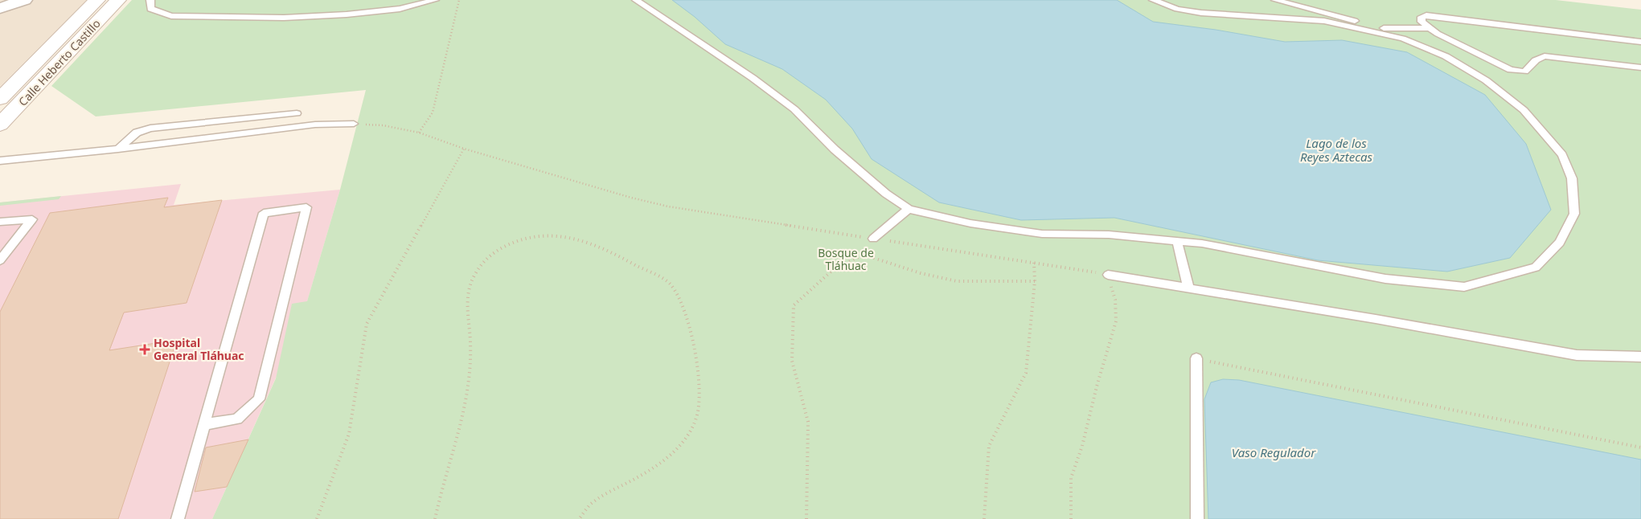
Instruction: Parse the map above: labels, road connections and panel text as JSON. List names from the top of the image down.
{
  "streets": {
    "main road": ["Calle Heberto Castillo"]
  },
  "water": ["Lago de los Reyes Aztecas", "Vaso Regulador"],
  "parks": ["Bosque de Tláhuac"],
  "places": {
    "health": ["Hospital General Tláhuac"]
  }
}
